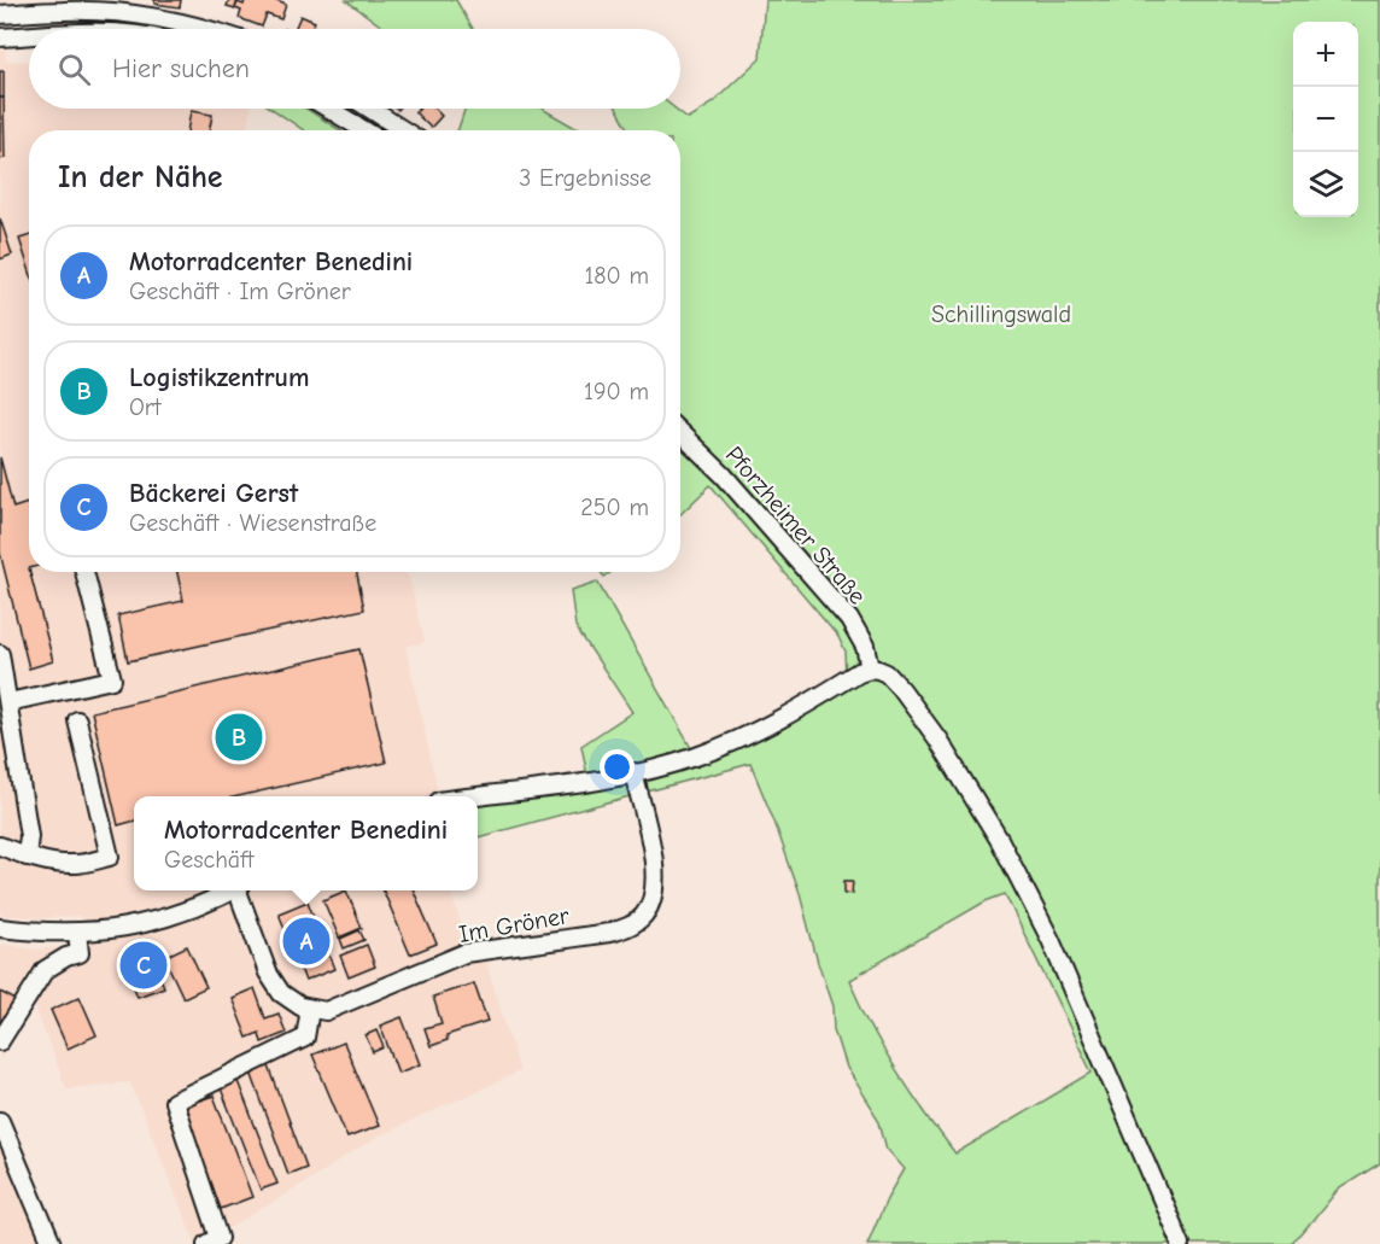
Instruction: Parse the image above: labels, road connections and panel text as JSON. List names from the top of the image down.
{
  "streets": {
    "street": ["Pforzheimer Straße", "Im Gröner"]
  },
  "parks": ["Schillingswald"],
  "page": {
    "map_buttons": ["+", "−"],
    "search": "Hier suchen",
    "heading": ["In der Nähe", "3 Ergebnisse"],
    "list": [
      {
        "mark": "A",
        "name": "Motorradcenter Benedini",
        "note": "Geschäft · Im Gröner",
        "value": "180 m"
      },
      {
        "mark": "B",
        "name": "Logistikzentrum",
        "note": "Ort",
        "value": "190 m"
      },
      {
        "mark": "C",
        "name": "Bäckerei Gerst",
        "note": "Geschäft · Wiesenstraße",
        "value": "250 m"
      }
    ],
    "pins": ["B", "A", "C"],
    "popup": ["Motorradcenter Benedini", "Geschäft"]
  }
}
